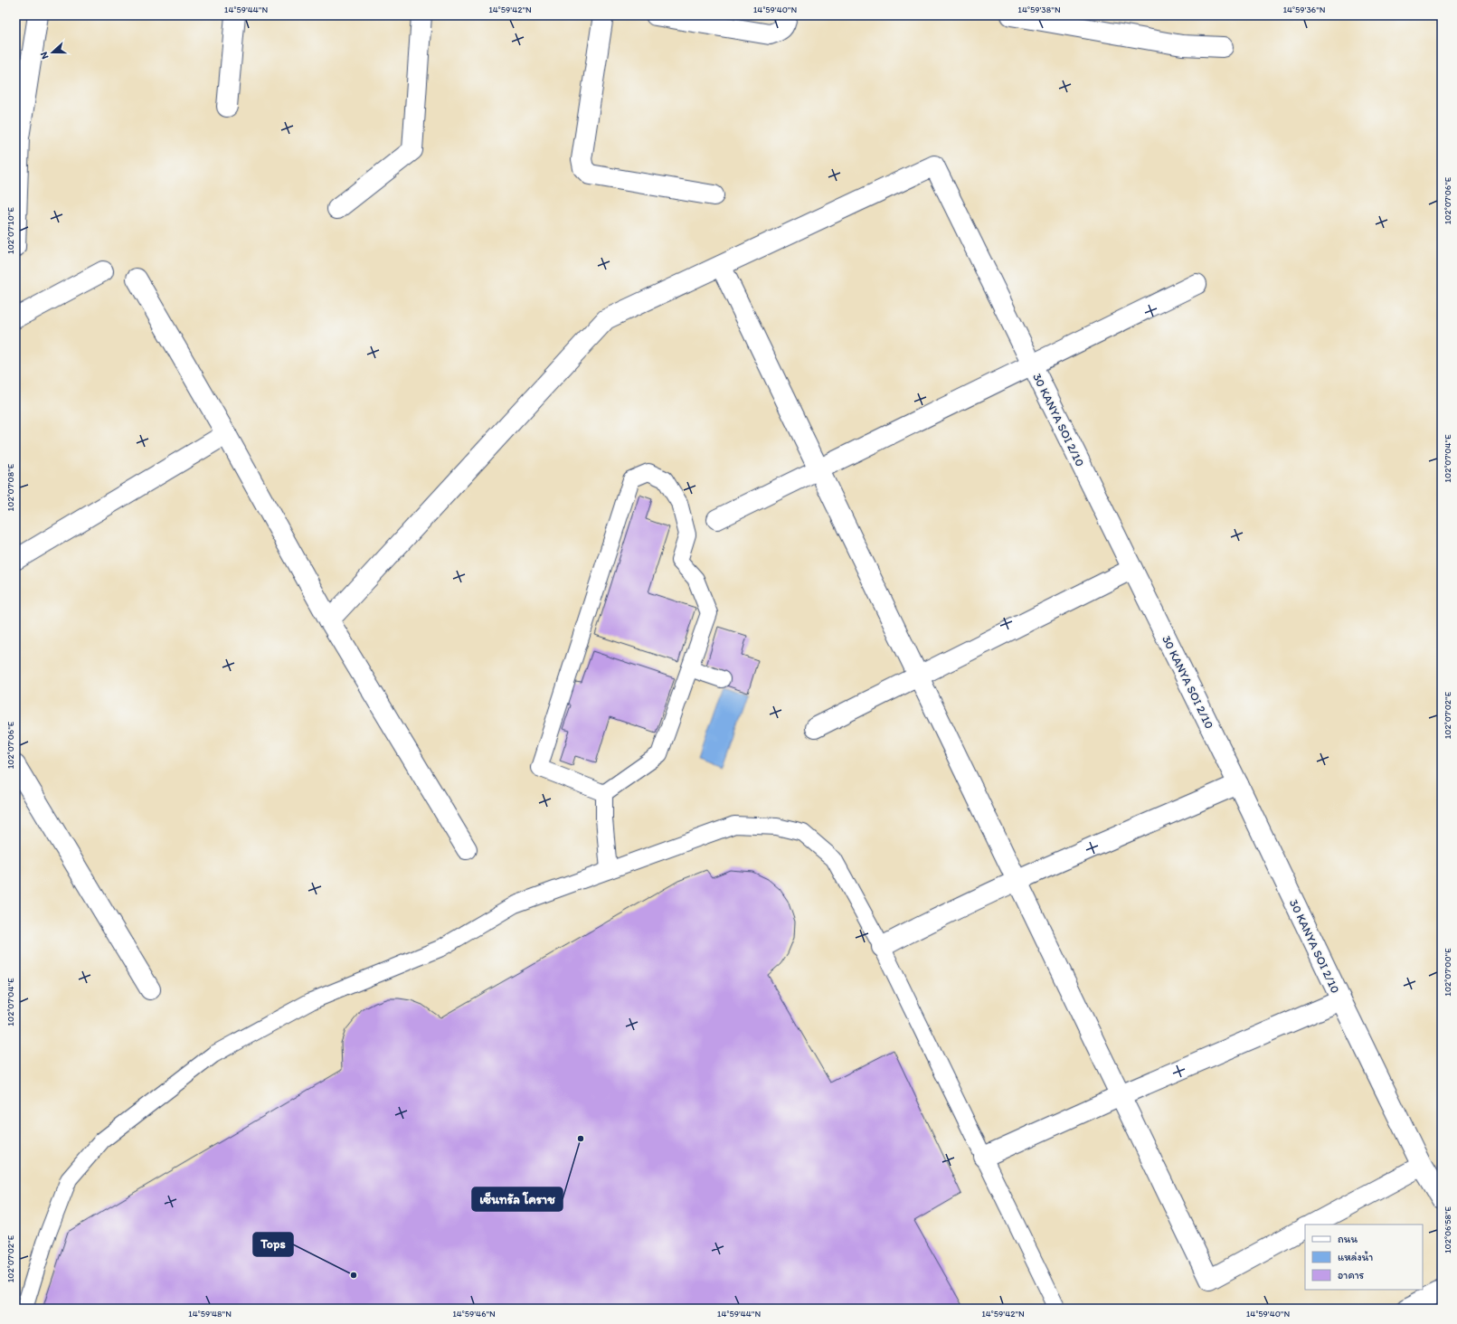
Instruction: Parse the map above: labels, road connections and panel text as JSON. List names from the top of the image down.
{
  "streets": {
    "street": ["30 KANYA SOI 2/10"]
  },
  "places": ["เซ็นทรัล โคราช", "Tops"],
  "legend": ["ถนน", "แหล่งน้ำ", "อาคาร"],
  "north": "left",
  "coordinates": [
    "14°59'44\"N",
    "14°59'42\"N",
    "14°59'40\"N",
    "14°59'38\"N",
    "14°59'36\"N",
    "102°07'06\"E",
    "102°07'10\"E",
    "102°07'04\"E",
    "102°07'08\"E",
    "102°07'02\"E",
    "102°07'00\"E",
    "102°06'58\"E",
    "14°59'48\"N",
    "14°59'46\"N"
  ]
}
